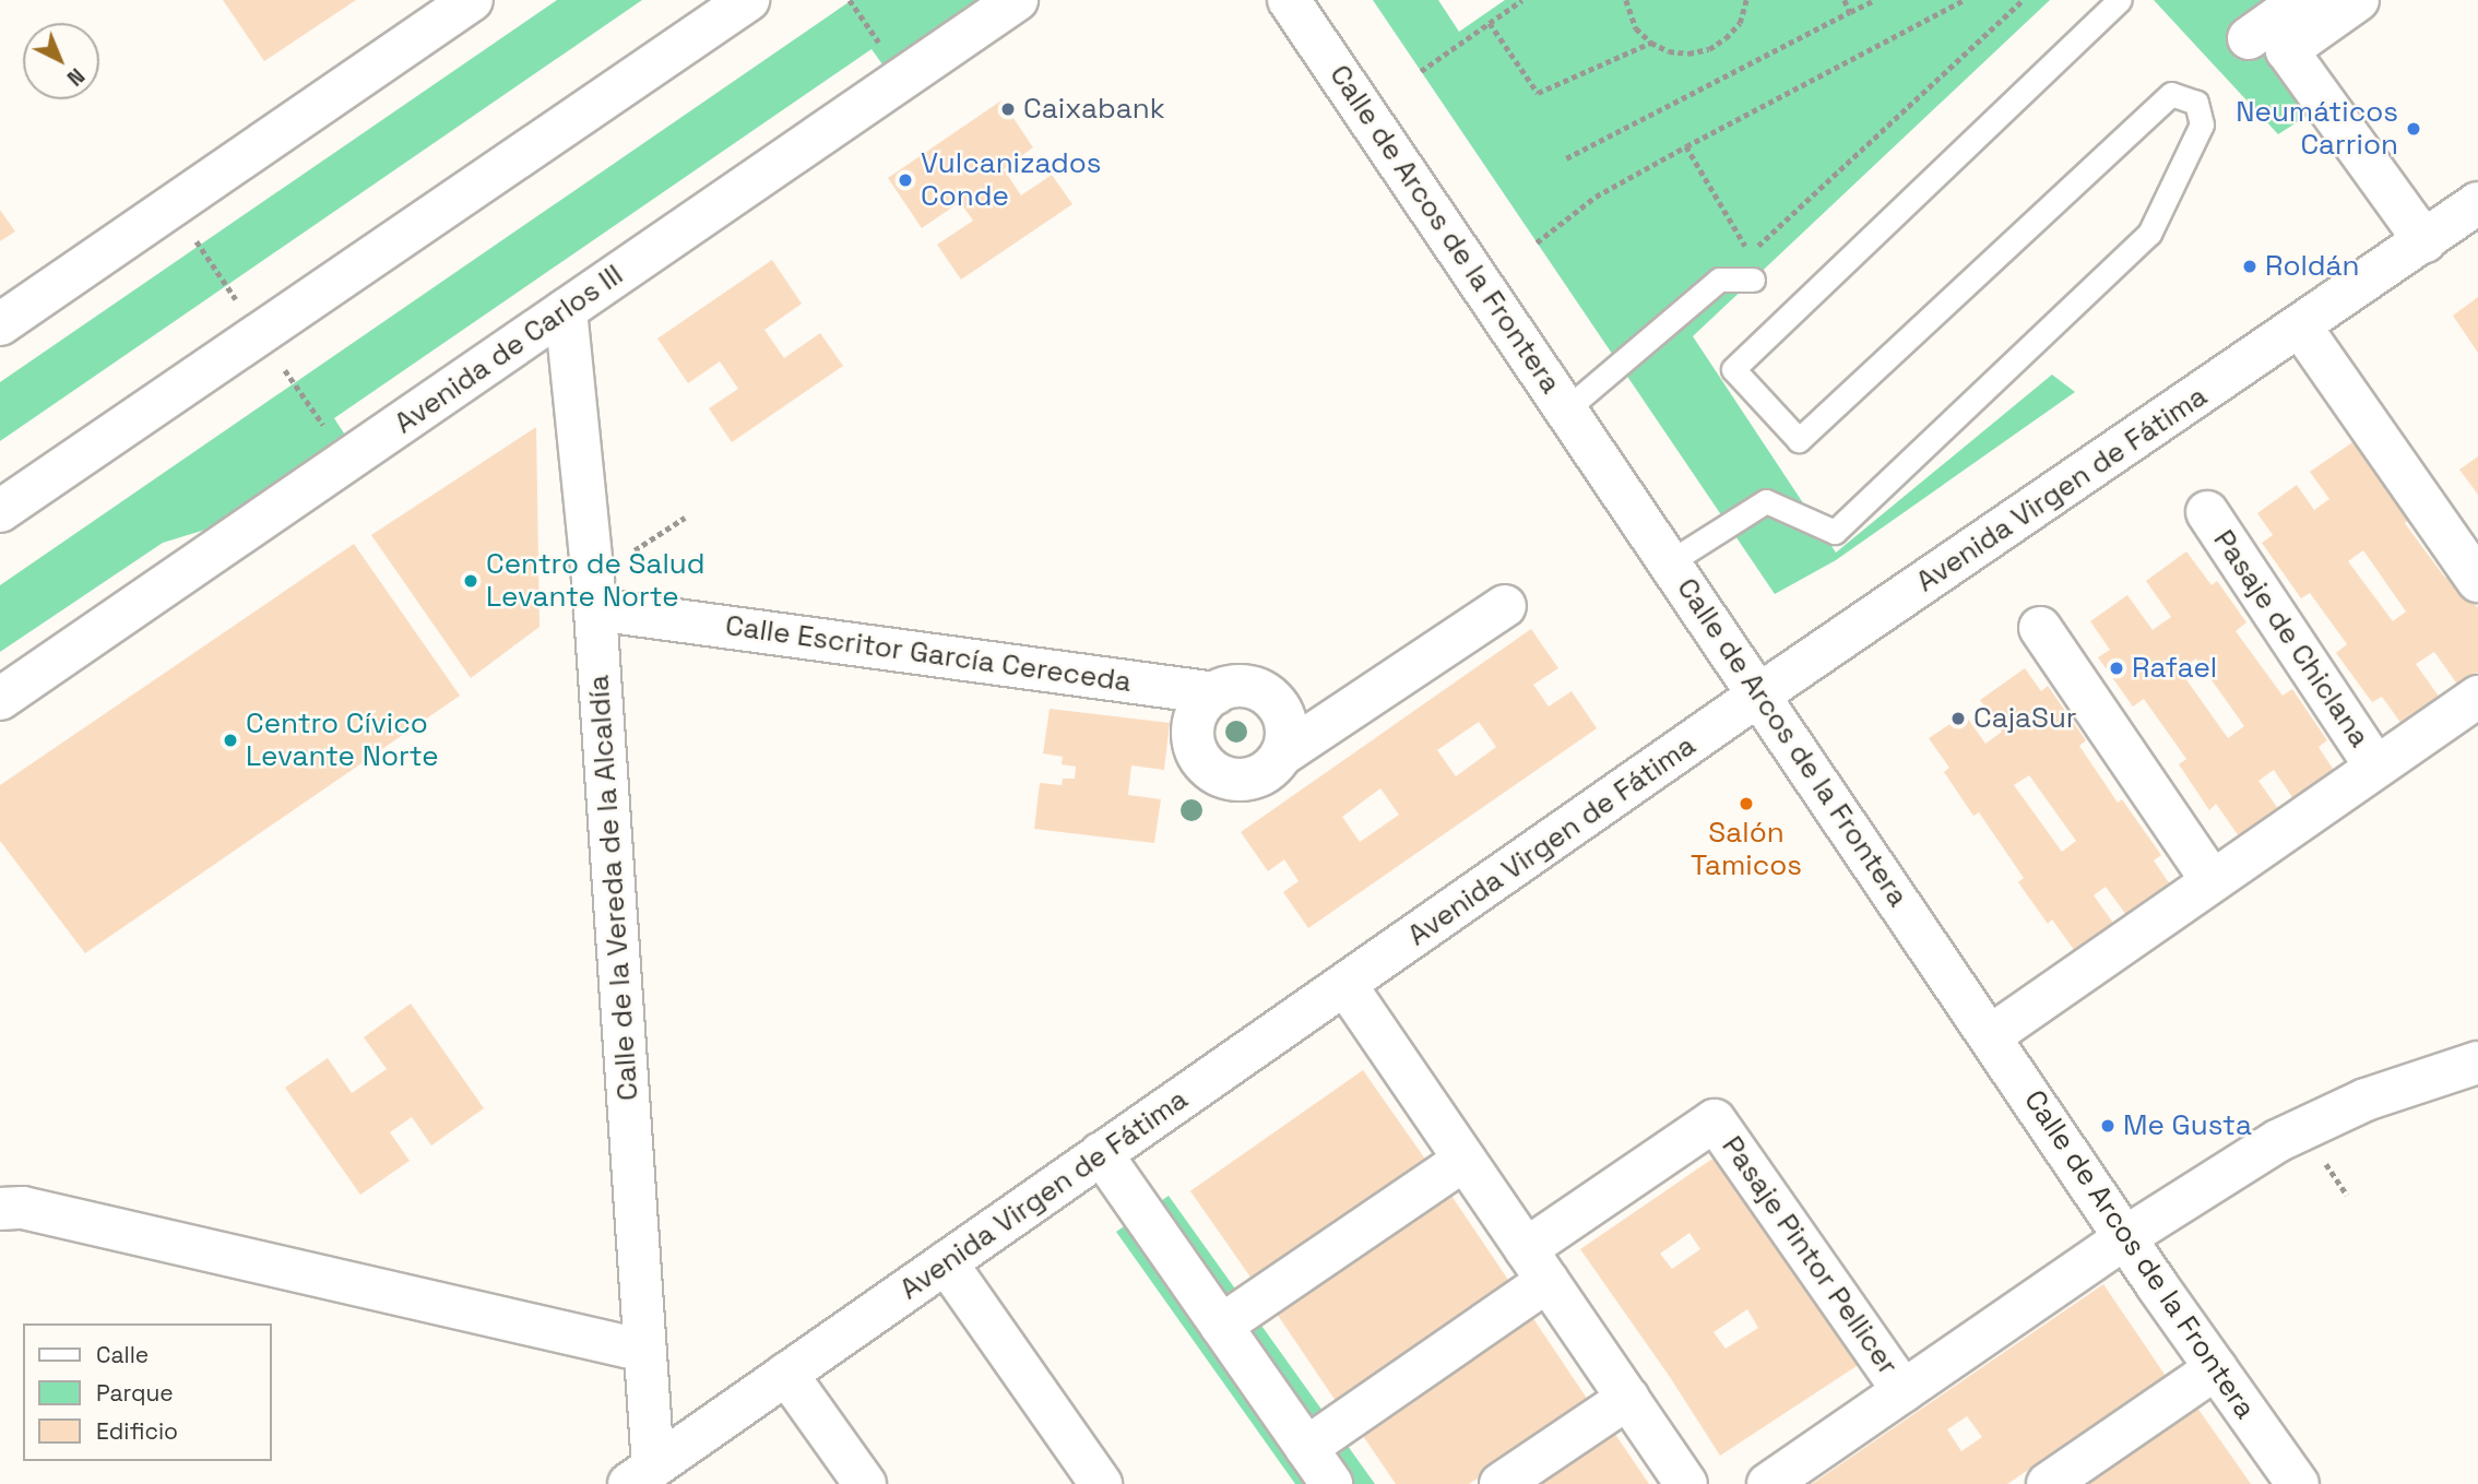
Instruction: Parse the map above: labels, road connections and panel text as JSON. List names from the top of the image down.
{
  "streets": {
    "street": [
      "Calle de Arcos de la Frontera",
      "Avenida de Carlos III",
      "Avenida Virgen de Fátima",
      "Pasaje de Chiclana",
      "Calle Escritor García Cereceda",
      "Calle de la Vereda de la Alcaldía",
      "Pasaje Pintor Pellicer"
    ]
  },
  "crossings": [
    ["Calle de Arcos de la Frontera", "Avenida Virgen de Fátima"],
    ["Avenida de Carlos III", "Calle de la Vereda de la Alcaldía"],
    ["Avenida Virgen de Fátima", "Calle de la Vereda de la Alcaldía"],
    ["Calle Escritor García Cereceda", "Calle de la Vereda de la Alcaldía"]
  ],
  "places": [
    "Caixabank",
    "Neumáticos Carrion",
    "Vulcanizados Conde",
    "Roldán",
    "Centro de Salud Levante Norte",
    "Rafael",
    "CajaSur",
    "Centro Cívico Levante Norte",
    "Salón Tamicos",
    "Me Gusta"
  ],
  "legend": ["Calle", "Parque", "Edificio"],
  "north": "bottom right"
}
